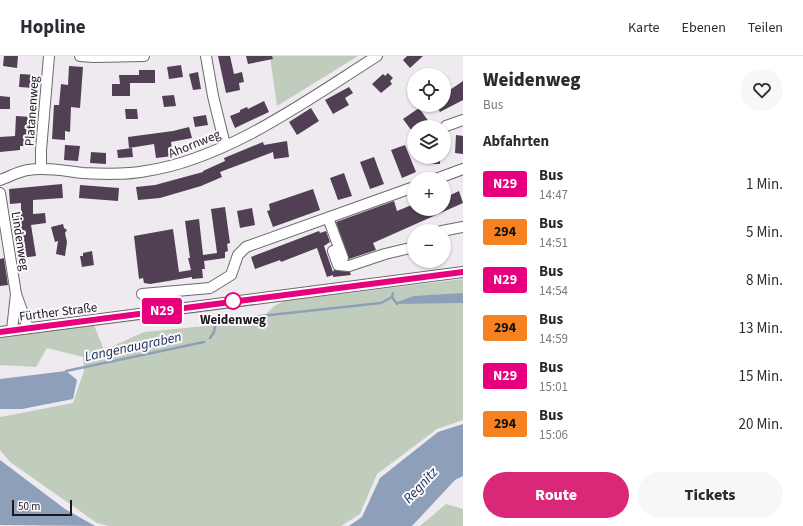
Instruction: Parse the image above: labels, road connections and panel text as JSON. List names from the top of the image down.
{
  "streets": {
    "street": [
      "Platanenweg",
      "Ahornweg",
      "Lindenweg",
      "Fürther Straße"
    ]
  },
  "crossings": [
    ["Platanenweg", "Ahornweg"],
    ["Lindenweg", "Fürther Straße"]
  ],
  "water": ["Langenaugraben", "Regnitz"],
  "places": ["Weidenweg"],
  "lines": ["bus line N29"],
  "scale_bar": "50 m",
  "page": {
    "header": "Hopline",
    "nav": ["Karte", "Ebenen", "Teilen"],
    "on_map": "N29",
    "heading": [
      ["Weidenweg", "Bus"],
      "Abfahrten"
    ],
    "map_buttons": ["+", "−"],
    "list": [
      {
        "mark": "N29",
        "name": "Bus",
        "note": "14:47",
        "value": "1 Min."
      },
      {
        "mark": "294",
        "name": "Bus",
        "note": "14:51",
        "value": "5 Min."
      },
      {
        "mark": "N29",
        "name": "Bus",
        "note": "14:54",
        "value": "8 Min."
      },
      {
        "mark": "294",
        "name": "Bus",
        "note": "14:59",
        "value": "13 Min."
      },
      {
        "mark": "N29",
        "name": "Bus",
        "note": "15:01",
        "value": "15 Min."
      },
      {
        "mark": "294",
        "name": "Bus",
        "note": "15:06",
        "value": "20 Min."
      }
    ],
    "buttons": ["Route", "Tickets"],
    "scale": "50 m"
  }
}
